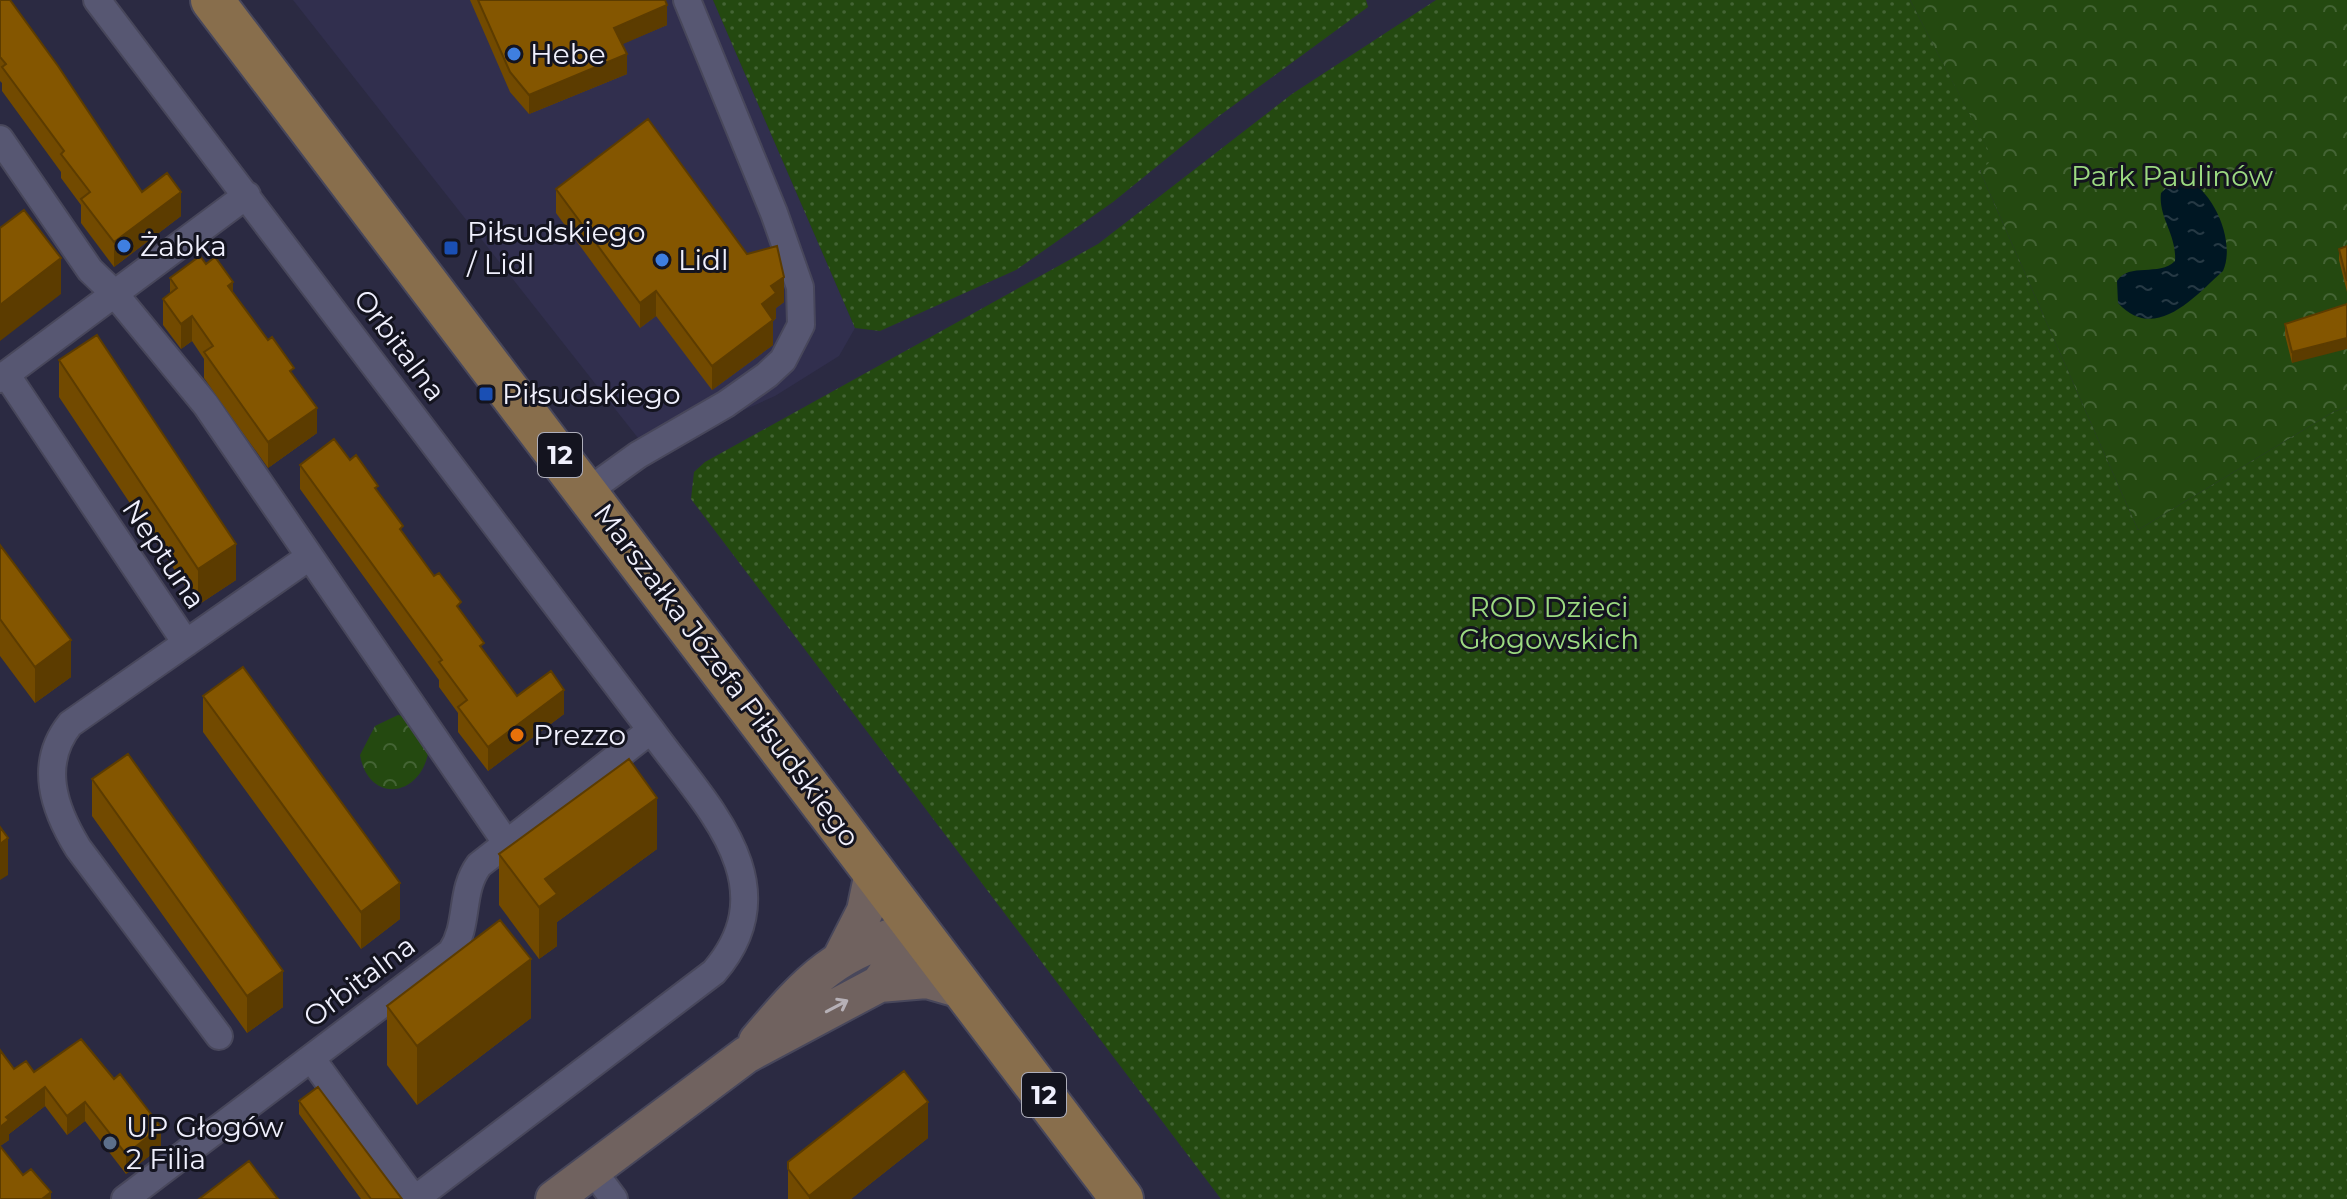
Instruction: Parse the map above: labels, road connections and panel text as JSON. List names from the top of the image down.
{
  "streets": {
    "main road": ["12", "Marszałka Józefa Piłsudskiego"],
    "street": ["Orbitalna", "Neptuna"]
  },
  "crossings": [
    ["Orbitalna", "Neptuna"]
  ],
  "parks": ["Park Paulinów", "ROD Dzieci Głogowskich"],
  "places": {
    "other": [
      "Hebe",
      "Żabka",
      "Lidl",
      "Prezzo",
      "UP Głogów 2 Filia"
    ],
    "transit": ["Piłsudskiego / Lidl", "Piłsudskiego"]
  }
}
